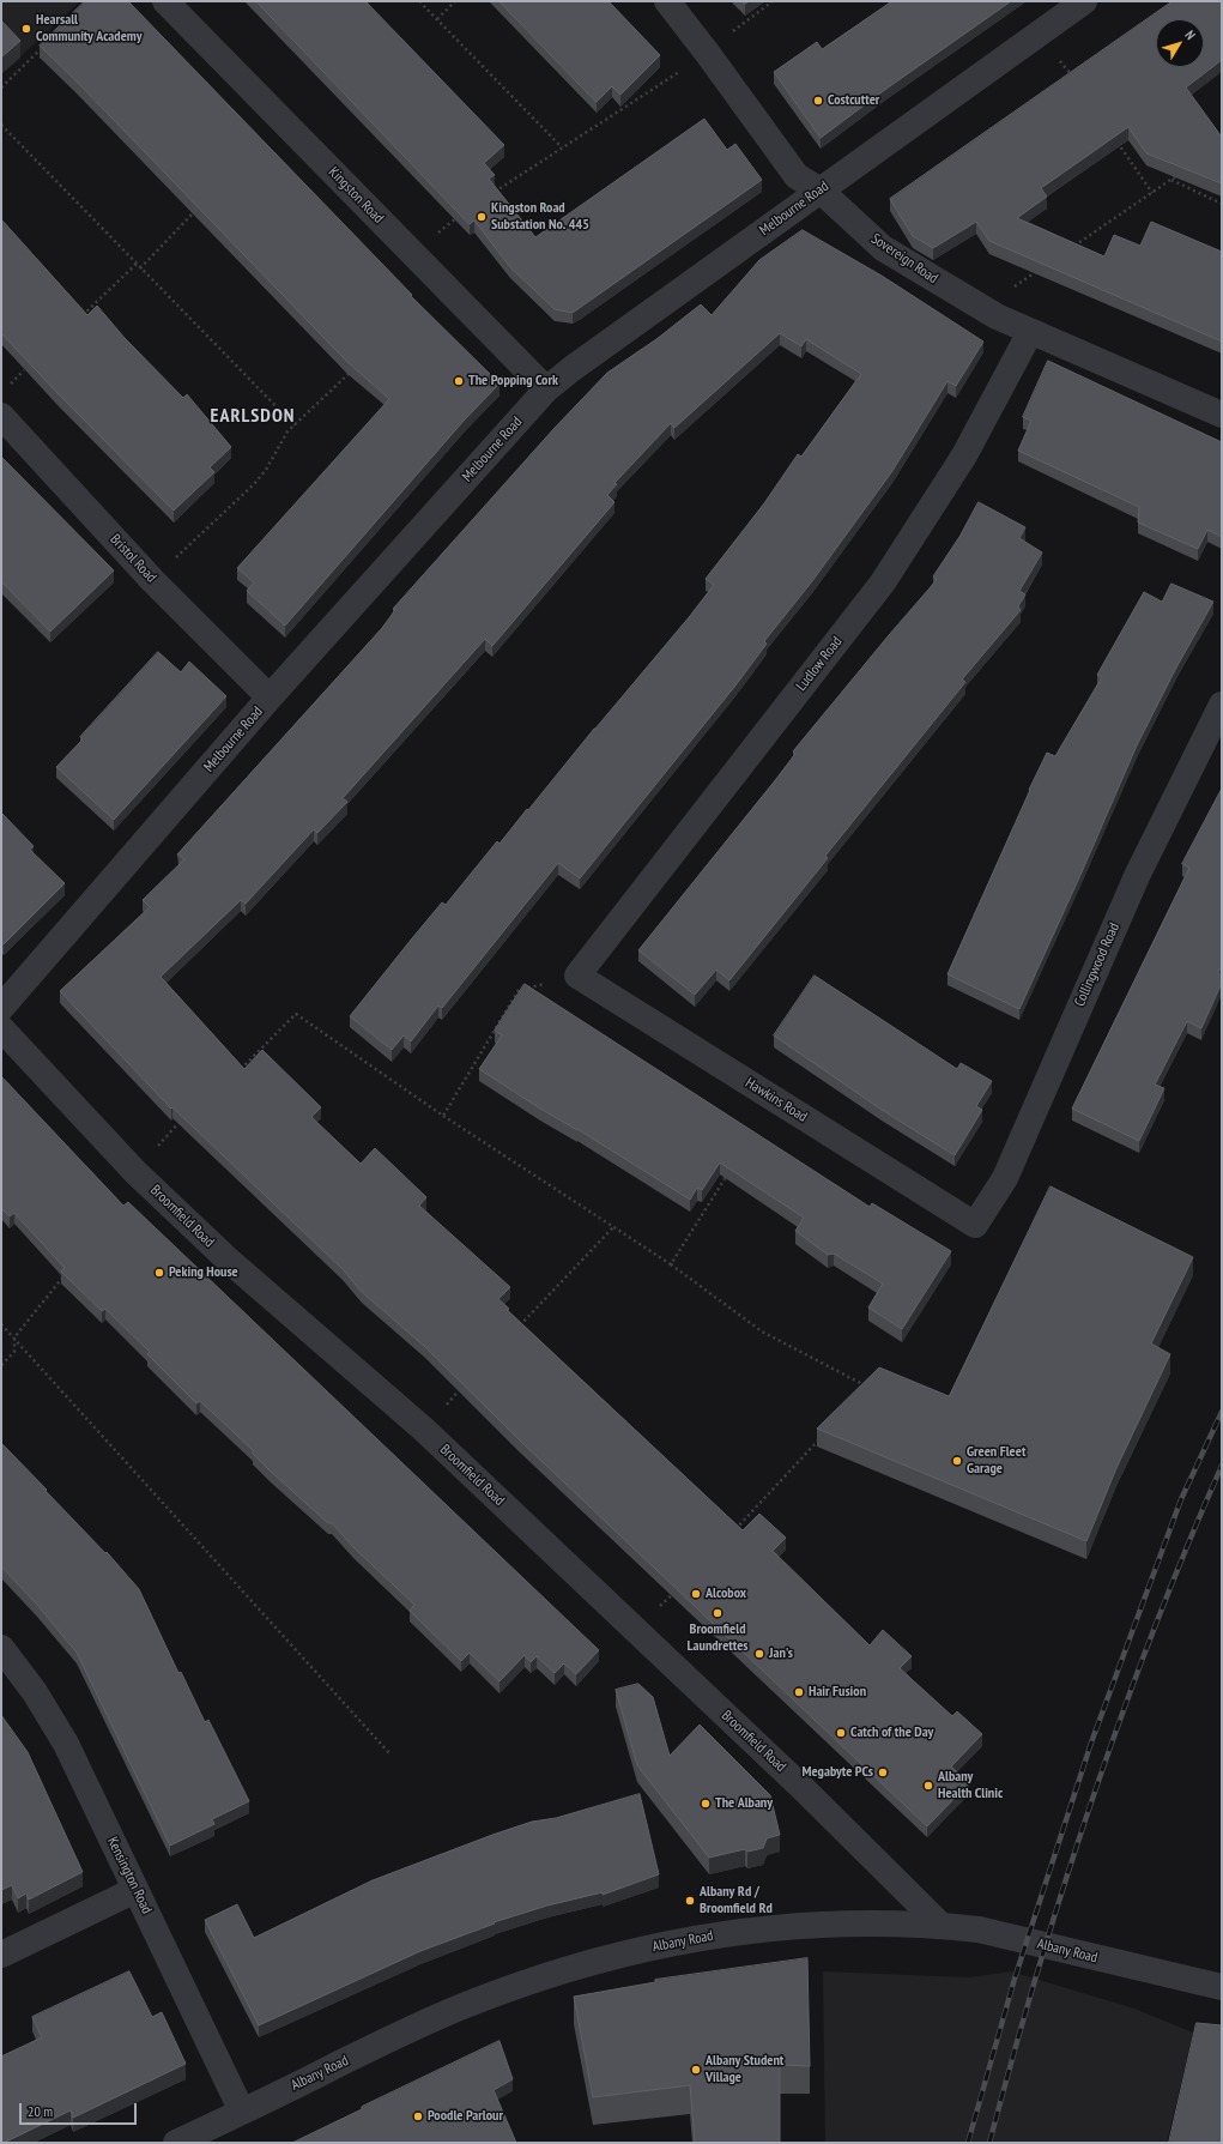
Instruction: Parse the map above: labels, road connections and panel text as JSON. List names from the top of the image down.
{
  "streets": {
    "street": [
      "Kingston Road",
      "Melbourne Road",
      "Sovereign Road",
      "Bristol Road",
      "Ludlow Road",
      "Collingwood Road",
      "Hawkins Road",
      "Broomfield Road",
      "Kensington Road",
      "Albany Road"
    ]
  },
  "crossings": [
    ["Kingston Road", "Melbourne Road"],
    ["Melbourne Road", "Sovereign Road"],
    ["Melbourne Road", "Bristol Road"],
    ["Sovereign Road", "Ludlow Road"],
    ["Ludlow Road", "Hawkins Road"],
    ["Collingwood Road", "Hawkins Road"],
    ["Broomfield Road", "Albany Road"],
    ["Kensington Road", "Albany Road"]
  ],
  "districts": ["EARLSDON"],
  "places": [
    "Hearsall Community Academy",
    "Costcutter",
    "Kingston Road Substation No. 445",
    "The Popping Cork",
    "Peking House",
    "Green Fleet Garage",
    "Alcobox",
    "Broomfield Laundrettes",
    "Jan's",
    "Hair Fusion",
    "Catch of the Day",
    "Megabyte PCs",
    "Albany Health Clinic",
    "The Albany",
    "Albany Rd / Broomfield Rd",
    "Albany Student Village",
    "Poodle Parlour"
  ],
  "scale_bar": "20 m",
  "north": "top right"
}
